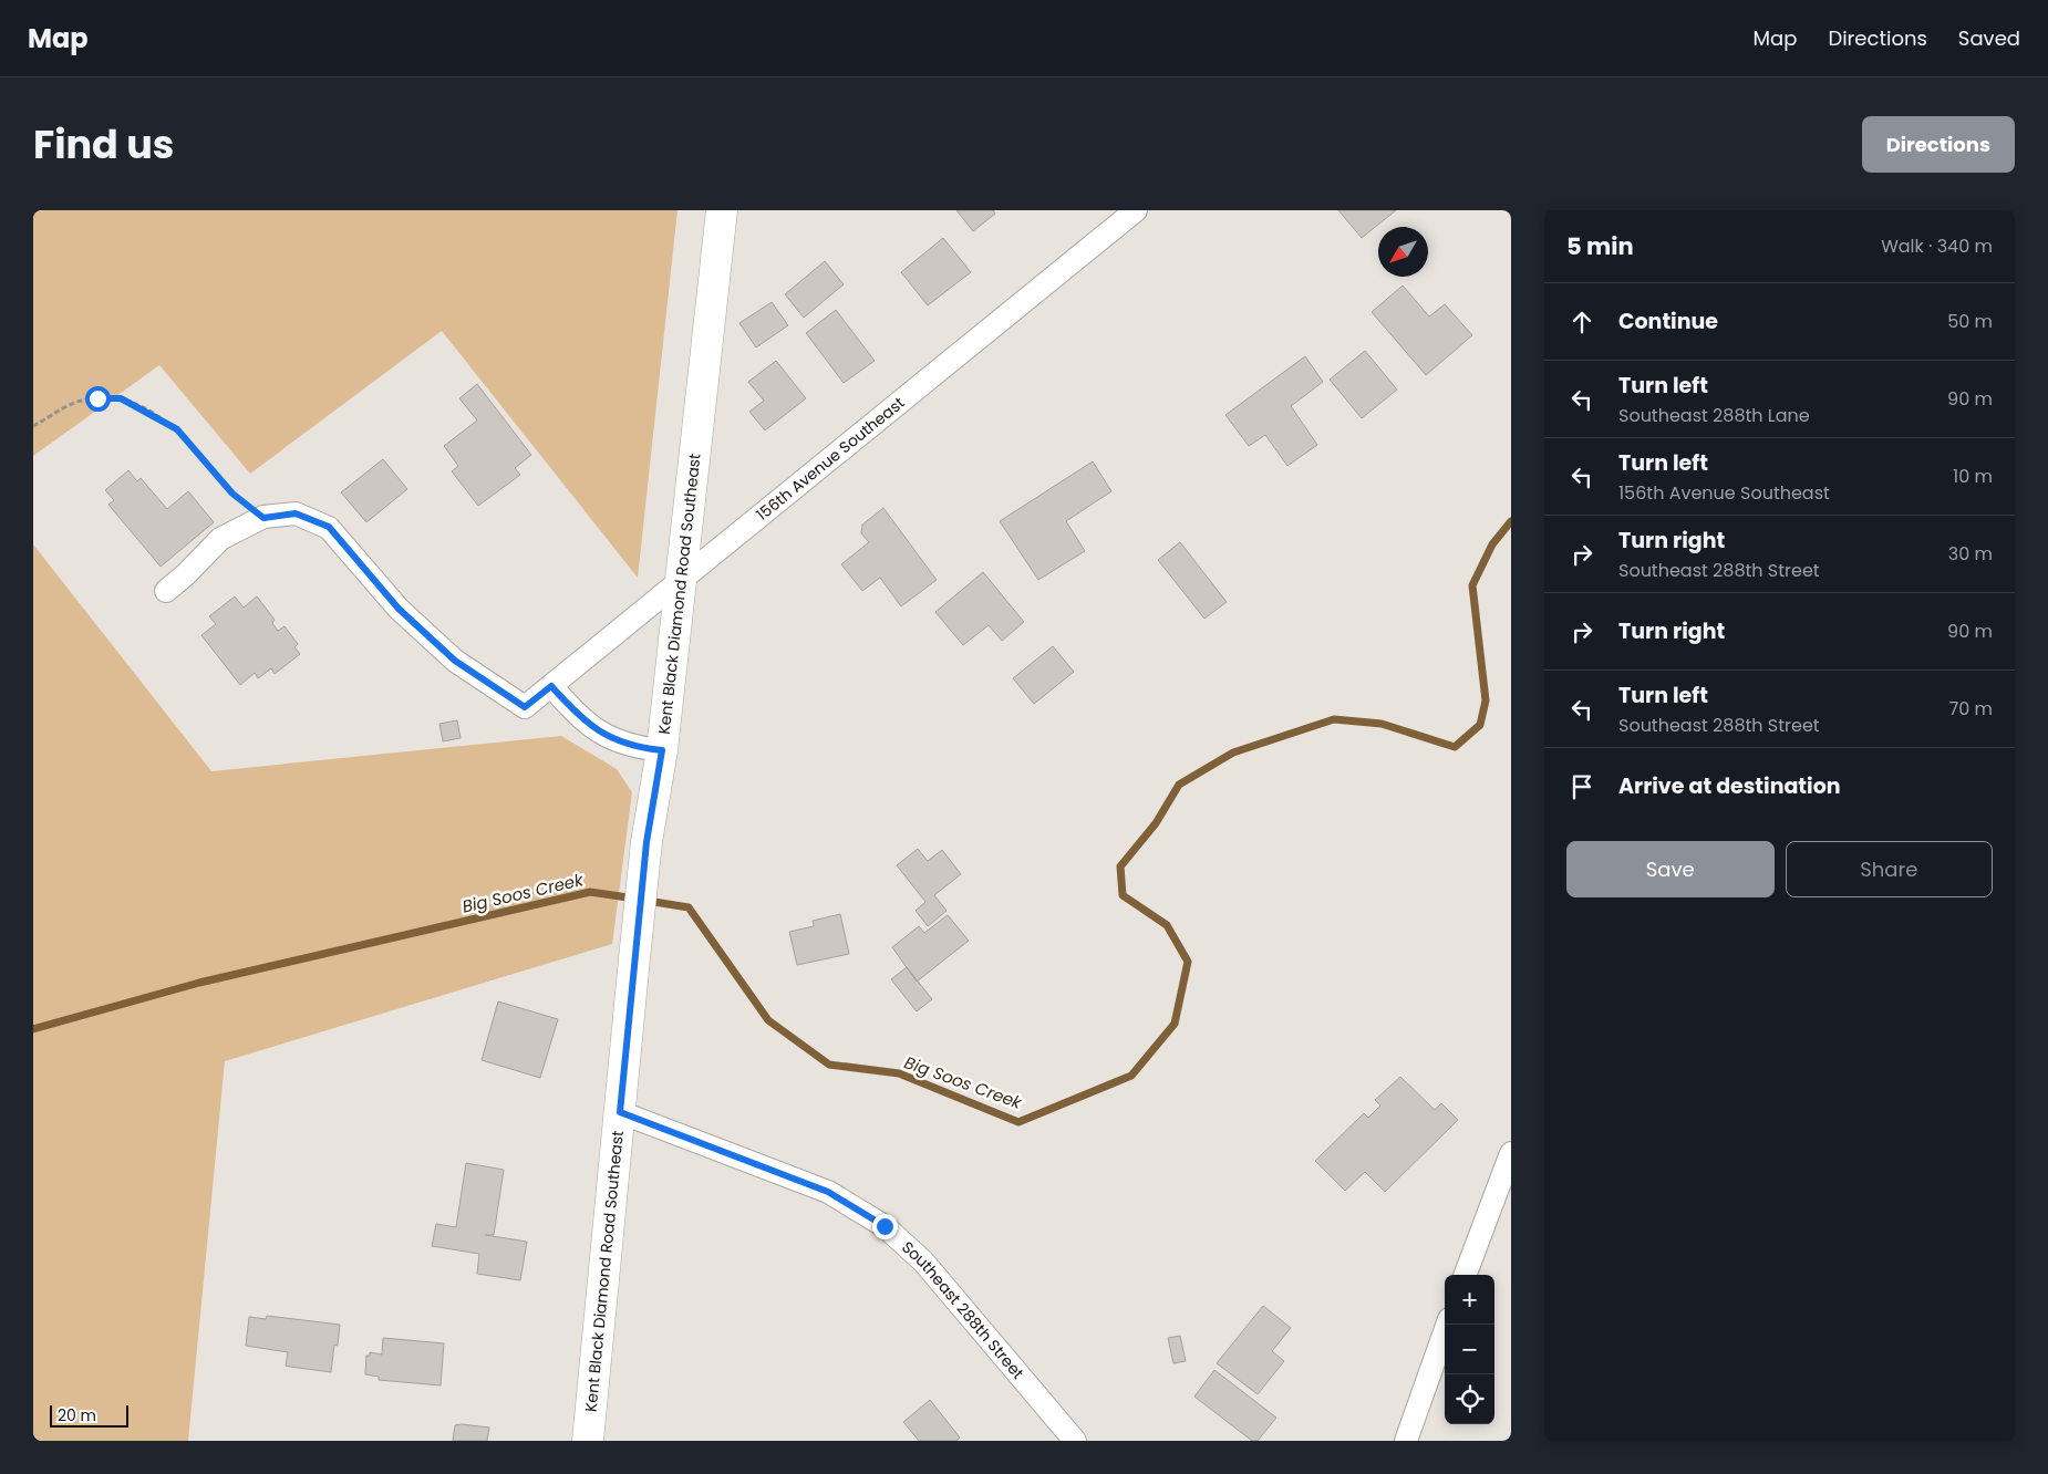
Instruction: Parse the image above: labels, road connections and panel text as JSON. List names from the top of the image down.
{
  "streets": {
    "street": ["156th Avenue Southeast", "Kent Black Diamond Road Southeast", "Southeast 288th Street"]
  },
  "crossings": [
    ["156th Avenue Southeast", "Kent Black Diamond Road Southeast"],
    ["Kent Black Diamond Road Southeast", "Southeast 288th Street"]
  ],
  "water": ["Big Soos Creek"],
  "scale_bar": "20 m",
  "north": "bottom left",
  "page": {
    "header": "Map",
    "nav": ["Map", "Directions", "Saved"],
    "title": "Find us",
    "buttons": [
      "Directions",
      ["Save", "Share"]
    ],
    "heading": ["5 min", "Walk · 340 m"],
    "list": [
      ["Continue", "50 m"],
      ["Turn left", "Southeast 288th Lane", "90 m"],
      ["Turn left", "156th Avenue Southeast", "10 m"],
      ["Turn right", "Southeast 288th Street", "30 m"],
      ["Turn right", "90 m"],
      ["Turn left", "Southeast 288th Street", "70 m"],
      "Arrive at destination"
    ],
    "map_buttons": ["+", "−"],
    "scale": "20 m"
  }
}
